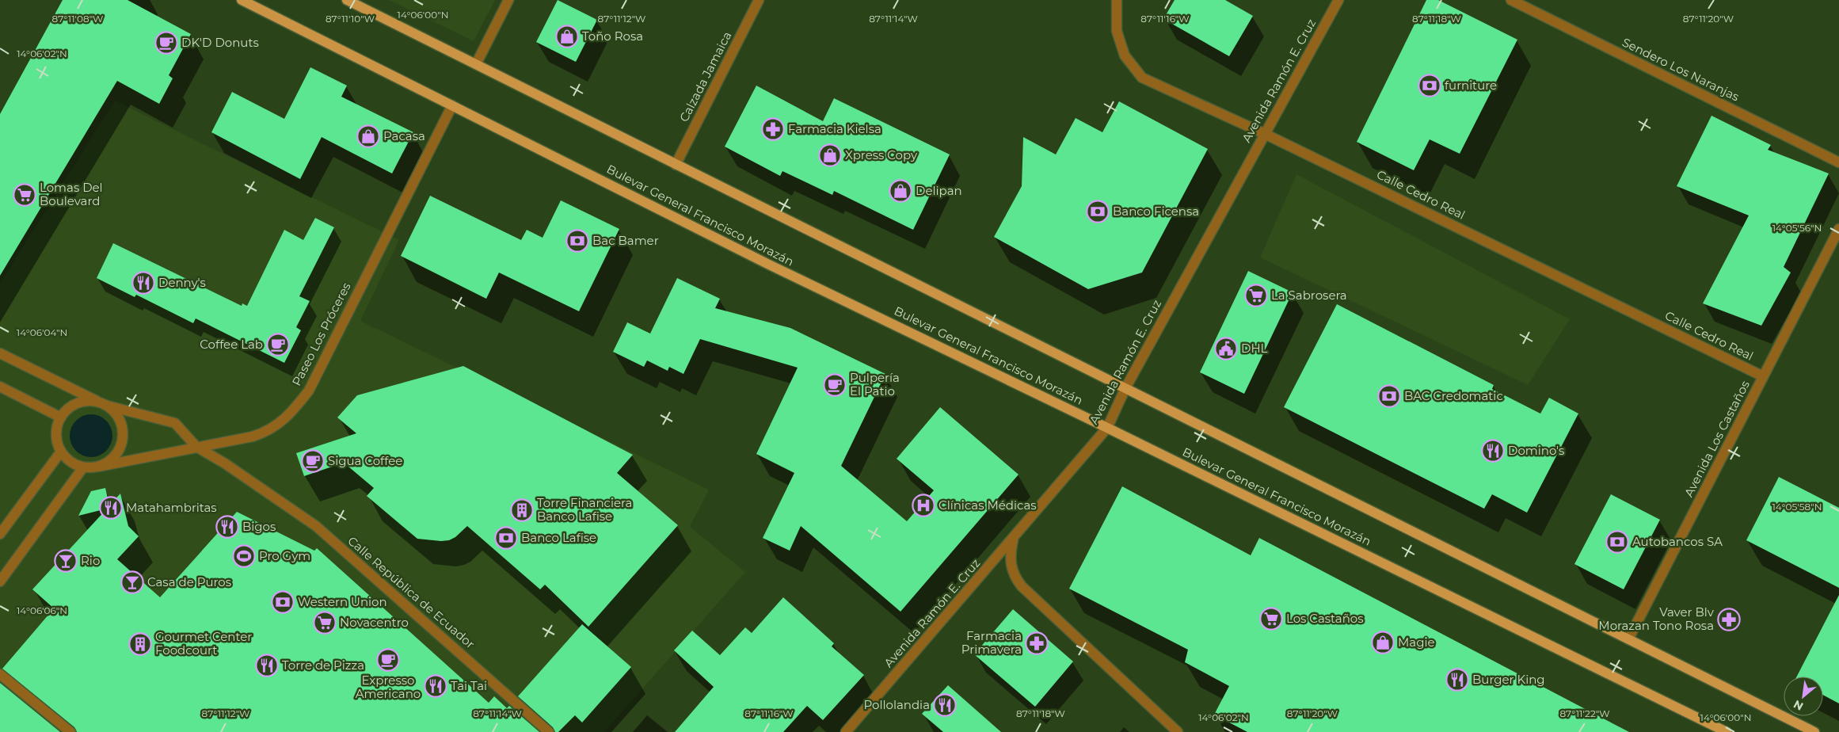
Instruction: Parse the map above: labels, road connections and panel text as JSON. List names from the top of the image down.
{
  "streets": {
    "main road": ["Bulevar General Francisco Morazán"],
    "street": [
      "Sendero Los Naranjas",
      "Calzada Jamaica",
      "Avenida Ramón E. Cruz",
      "Calle Cedro Real",
      "Paseo Los Próceres",
      "Avenida Los Castaños",
      "Calle República de Ecuador"
    ]
  },
  "crossings": [
    ["Avenida Ramón E. Cruz", "Calle Cedro Real"],
    ["Avenida Ramón E. Cruz", "Bulevar General Francisco Morazán"],
    ["Calle Cedro Real", "Avenida Los Castaños"],
    ["Bulevar General Francisco Morazán", "Paseo Los Próceres"],
    ["Paseo Los Próceres", "Calle República de Ecuador"]
  ],
  "places": {
    "shop": [
      "Toño Rosa",
      "Pacasa",
      "Xpress Copy",
      "Delipan",
      "Magie"
    ],
    "cafe": [
      "DK'D Donuts",
      "Coffee Lab",
      "Pulpería El Patio",
      "Sigua Coffee",
      "Expresso Americano"
    ],
    "bank": [
      "furniture",
      "Banco Ficensa",
      "Bac Bamer",
      "BAC Credomatic",
      "Banco Lafise",
      "Autobancos SA",
      "Western Union"
    ],
    "pharmacy": ["Farmacia Kielsa", "Vaver Blv Morazan Tono Rosa", "Farmacia Primavera"],
    "supermarket": [
      "Lomas Del Boulevard",
      "La Sabrosera",
      "Los Castaños",
      "Novacentro"
    ],
    "restaurant": [
      "Denny's",
      "Domino's",
      "Matahambritas",
      "Bigos",
      "Torre de Pizza",
      "Burger King",
      "Tai Tai",
      "Pollolandia"
    ],
    "public building": ["DHL"],
    "hospital": ["Clínicas Médicas"],
    "building": ["Torre Financiera Banco Lafise", "Gourmet Center Foodcourt"],
    "sports": ["Pro Gym"],
    "bar": ["Rio", "Casa de Puros"]
  },
  "north": "bottom left",
  "coordinates": [
    "14°06'00\"N",
    "87°11'08\"W",
    "87°11'10\"W",
    "87°11'12\"W",
    "87°11'14\"W",
    "87°11'16\"W",
    "87°11'18\"W",
    "87°11'20\"W",
    "14°06'02\"N",
    "14°05'56\"N",
    "14°06'04\"N",
    "14°05'58\"N",
    "14°06'06\"N",
    "87°11'22\"W"
  ]
}
